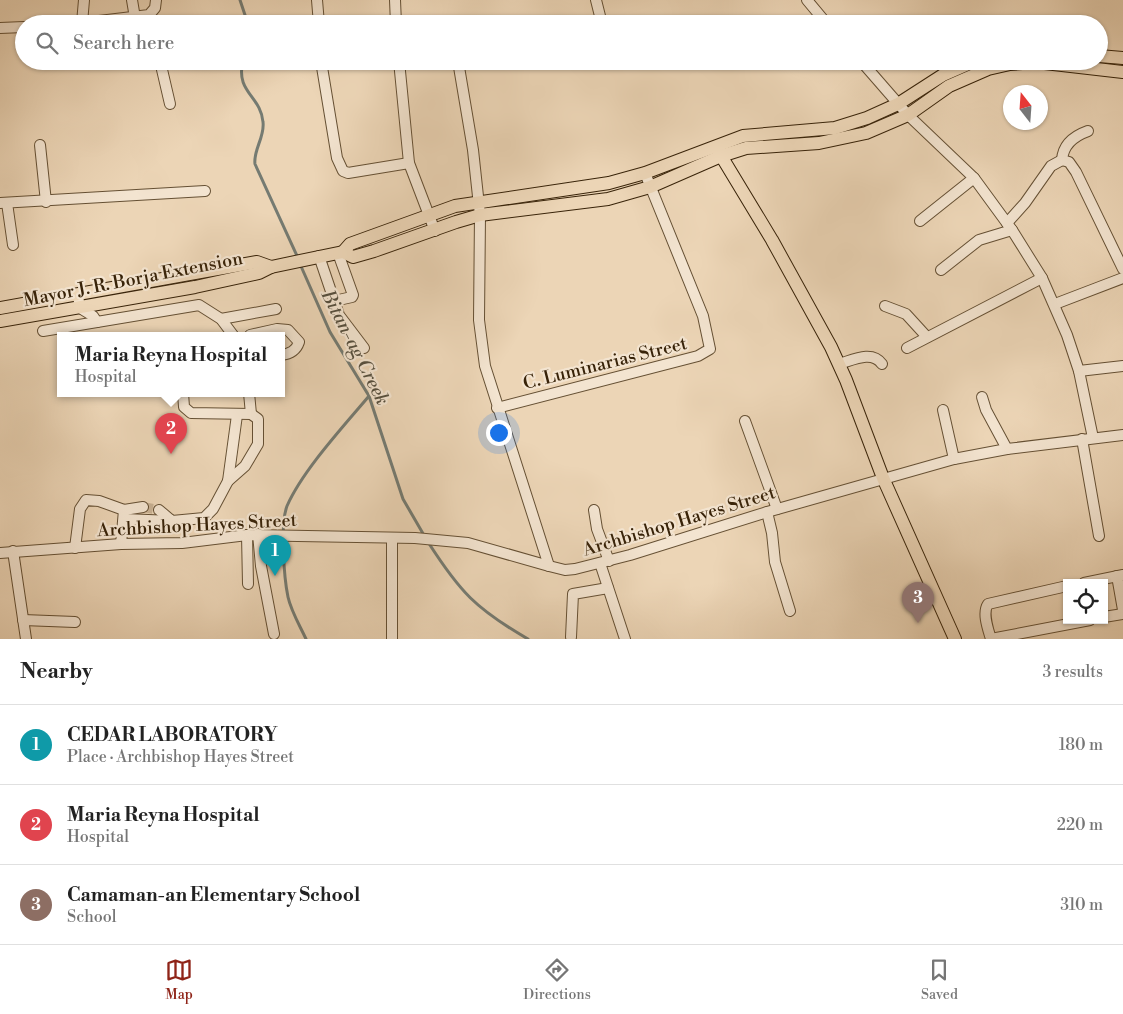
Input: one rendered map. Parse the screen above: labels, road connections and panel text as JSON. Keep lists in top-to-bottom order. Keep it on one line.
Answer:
{"streets":{"main road":["Mayor J. R. Borja Extension"],"street":["C. Luminarias Street","Archbishop Hayes Street"]},"crossings":[["Mayor J. R. Borja Extension","C. Luminarias Street"]],"water":["Bitan-ag Creek"],"north":"top","page":{"search":"Search here","popup":["Maria Reyna Hospital","Hospital"],"pins":["2","1","3"],"heading":["Nearby","3 results"],"list":[{"mark":"1","name":"CEDAR LABORATORY","note":"Place · Archbishop Hayes Street","value":"180 m"},{"mark":"2","name":"Maria Reyna Hospital","note":"Hospital","value":"220 m"},{"mark":"3","name":"Camaman-an Elementary School","note":"School","value":"310 m"}],"nav":["Map","Directions","Saved"]}}
